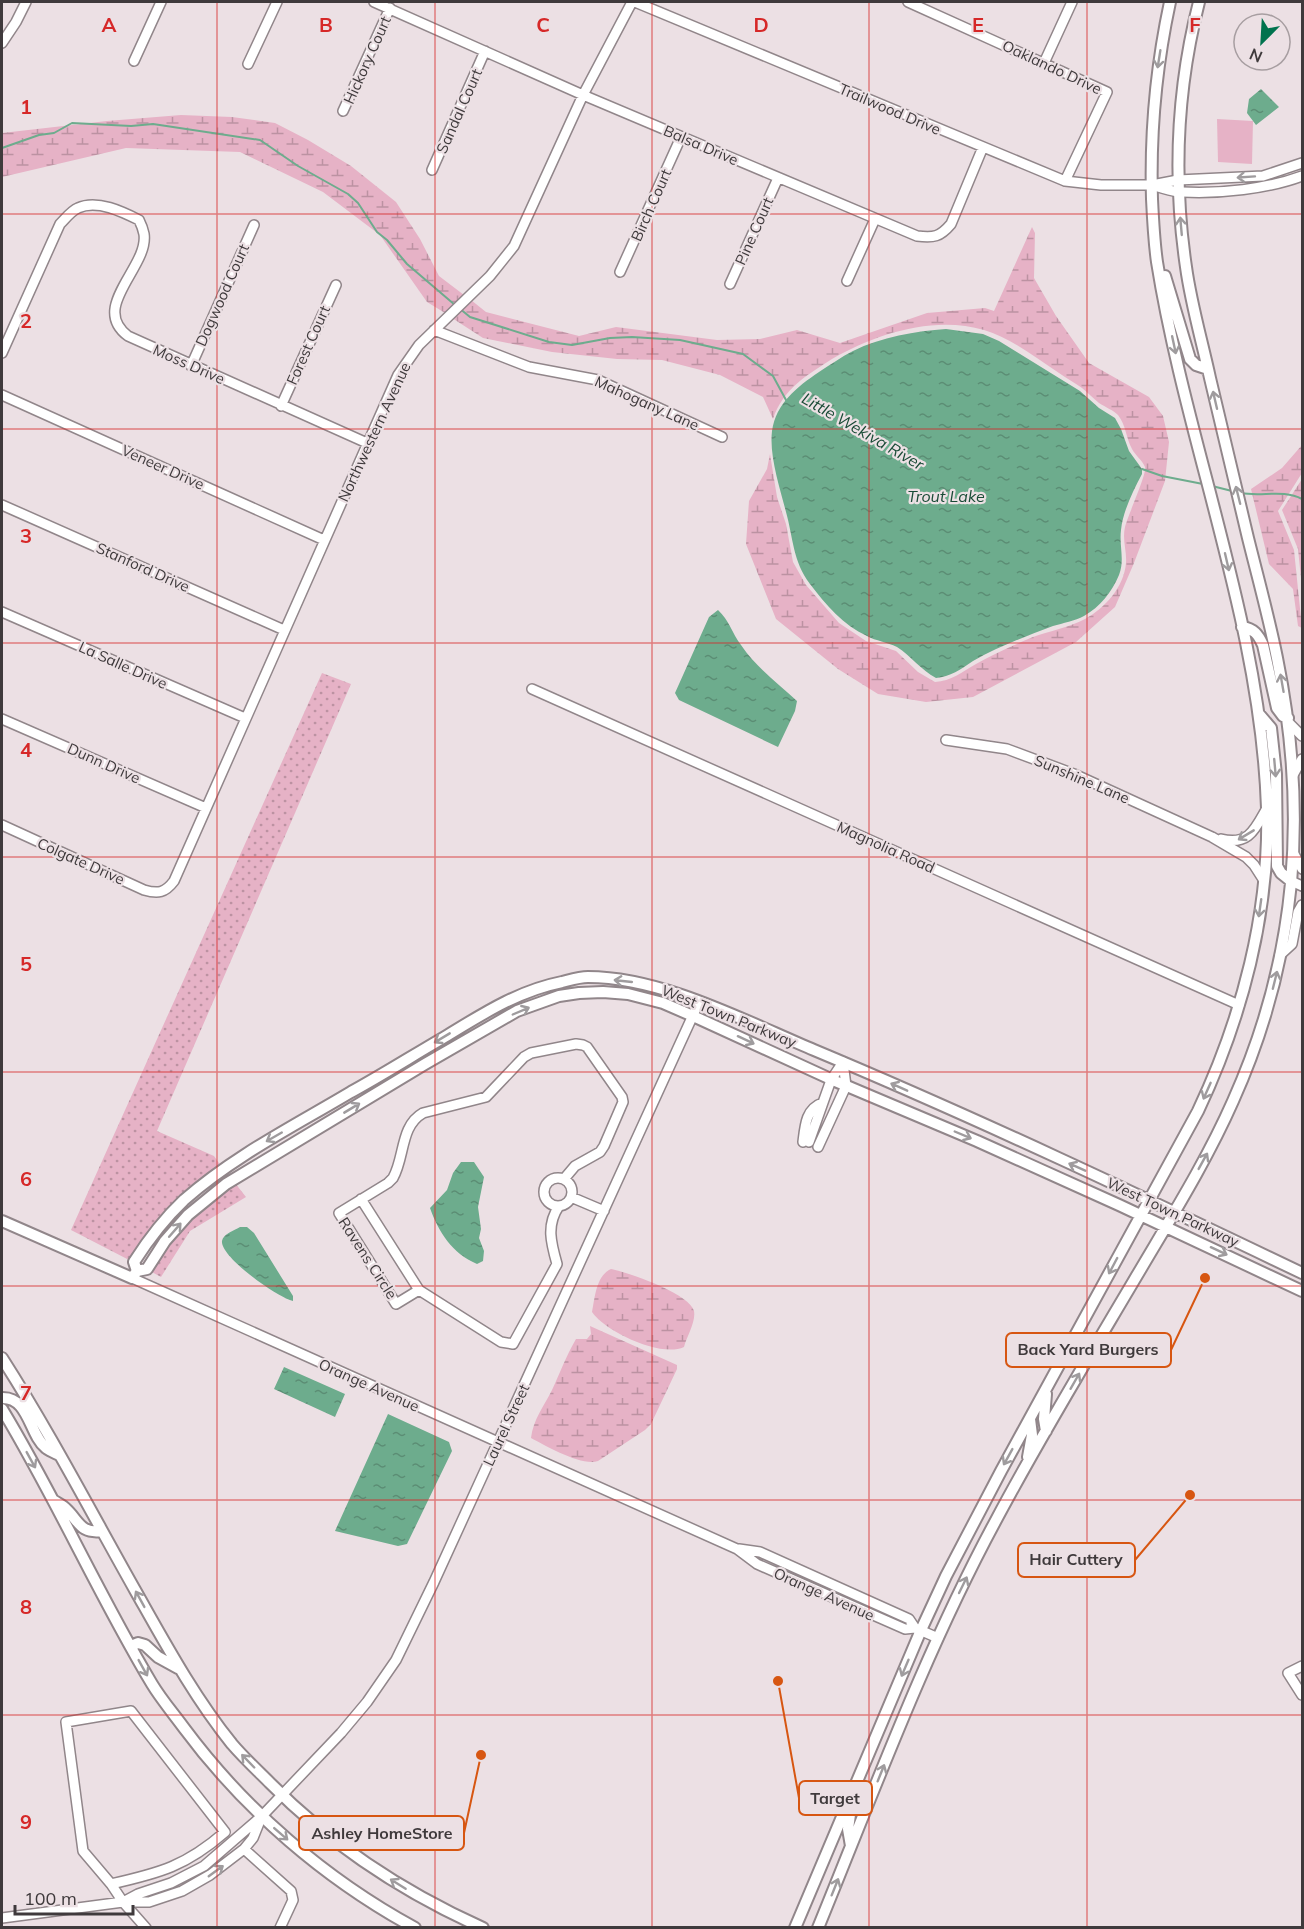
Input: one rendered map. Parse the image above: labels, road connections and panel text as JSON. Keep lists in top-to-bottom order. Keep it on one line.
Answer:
{"streets":{"main road":["West Town Parkway","Orange Avenue"],"street":["Hickory Court","Oaklando Drive","Trailwood Drive","Sandal Court","Balsa Drive","Birch Court","Pine Court","Dogwood Court","Forest Court","Moss Drive","Mahogany Lane","Northwestern Avenue","Veneer Drive","Stanford Drive","La Salle Drive","Dunn Drive","Sunshine Lane","Magnolia Road","Colgate Drive","Ravens Circle","Laurel Street"]},"crossings":[["Hickory Court","Balsa Drive"],["Oaklando Drive","Trailwood Drive"],["Trailwood Drive","Balsa Drive"],["Trailwood Drive","Northwestern Avenue"],["Sandal Court","Balsa Drive"],["Balsa Drive","Birch Court"],["Balsa Drive","Pine Court"],["Balsa Drive","Northwestern Avenue"],["Dogwood Court","Moss Drive"],["Forest Court","Moss Drive"],["Moss Drive","Northwestern Avenue"],["Mahogany Lane","Northwestern Avenue"],["Northwestern Avenue","Veneer Drive"],["Northwestern Avenue","Stanford Drive"],["Northwestern Avenue","La Salle Drive"],["Northwestern Avenue","Dunn Drive"],["Northwestern Avenue","Colgate Drive"],["West Town Parkway","Orange Avenue"],["West Town Parkway","Laurel Street"],["Orange Avenue","Laurel Street"]],"water":["Little Wekiva River","Trout Lake"],"places":["Back Yard Burgers","Hair Cuttery","Target","Ashley HomeStore"],"scale_bar":"100 m","north":"bottom left","grid":{"columns":["A","B","C","D","E","F"],"rows":["1","2","3","4","5","6","7","8","9"]}}
